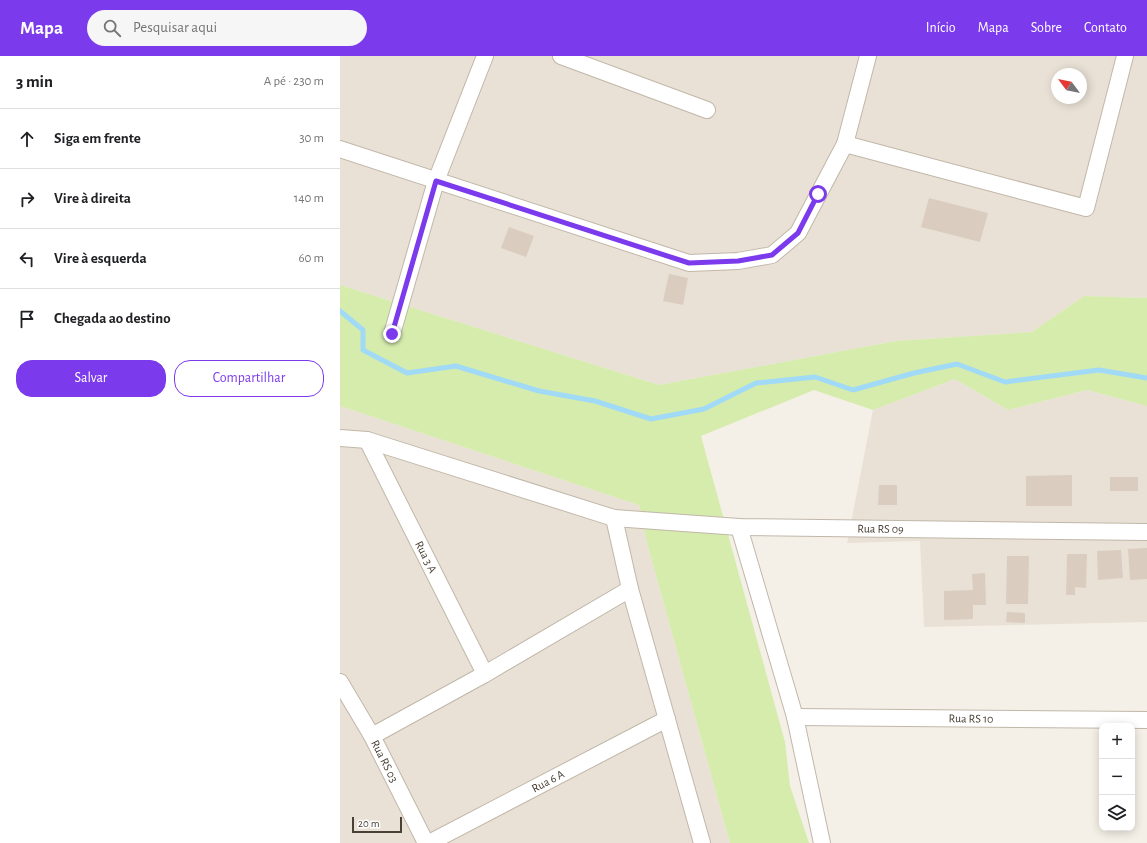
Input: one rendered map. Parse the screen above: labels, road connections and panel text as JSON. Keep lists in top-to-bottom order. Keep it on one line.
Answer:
{"streets":{"street":["Rua RS 09","Rua 3 A","Rua RS 10","Rua RS 03","Rua 6 A"]},"crossings":[["Rua RS 09","Rua 3 A"]],"scale_bar":"20 m","north":"top left","page":{"header":"Mapa","search":"Pesquisar aqui","nav":["Início","Mapa","Sobre","Contato"],"heading":["3 min","A pé · 230 m"],"list":[["Siga em frente","30 m"],["Vire à direita","140 m"],["Vire à esquerda","60 m"],"Chegada ao destino"],"buttons":["Salvar","Compartilhar"],"map_buttons":["+","−"],"scale":"20 m"}}
